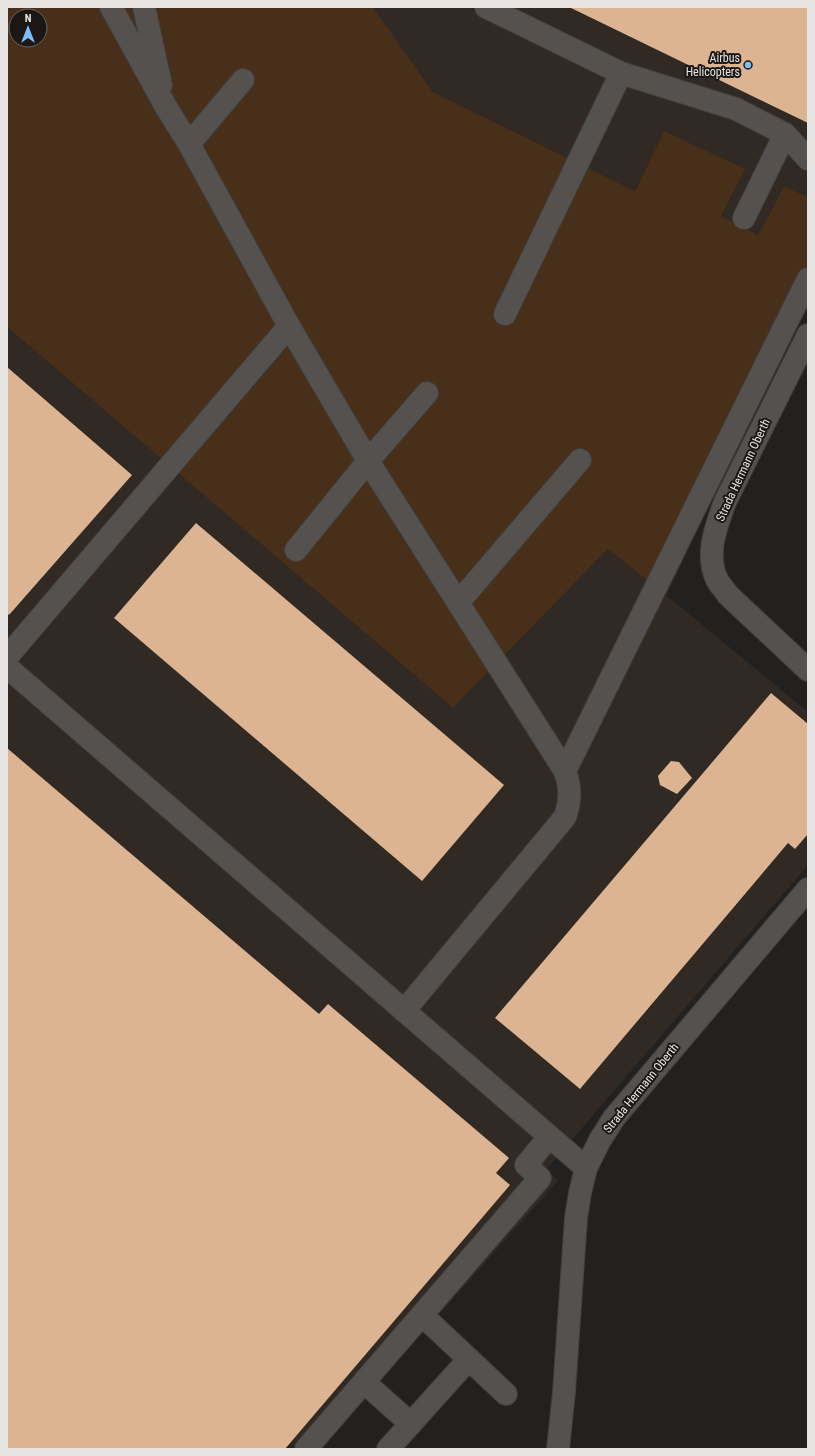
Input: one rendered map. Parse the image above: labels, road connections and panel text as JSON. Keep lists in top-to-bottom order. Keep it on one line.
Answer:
{"streets":{"street":["Strada Hermann Oberth"]},"places":["Airbus Helicopters"],"north":"top"}
